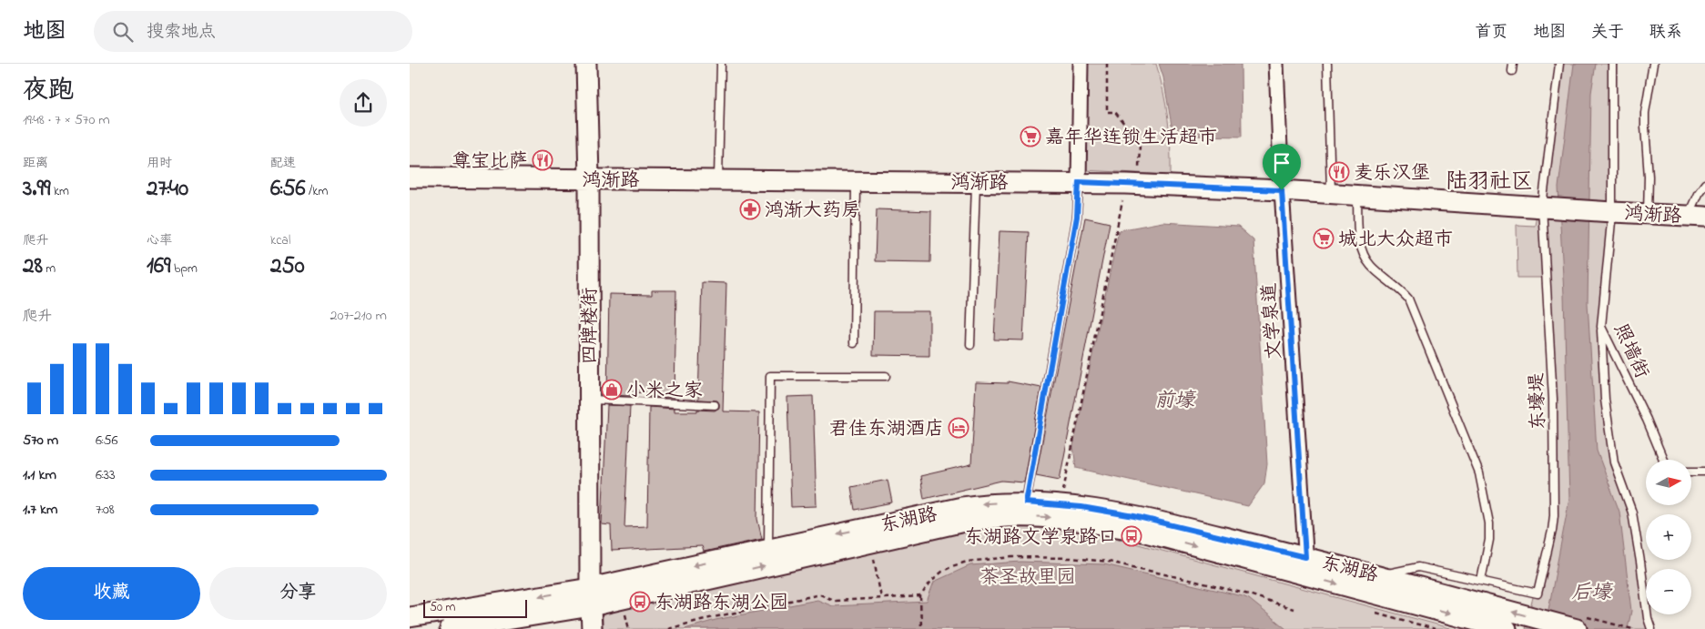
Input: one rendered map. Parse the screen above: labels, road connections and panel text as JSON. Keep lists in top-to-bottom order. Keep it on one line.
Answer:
{"streets":{"main road":["鸿渐路","四牌楼街","东湖路"],"street":["文学泉道"],"lane":["照墙街","东壕堤"]},"crossings":[["鸿渐路","文学泉道"],["鸿渐路","四牌楼街"],["鸿渐路","照墙街"],["鸿渐路","东壕堤"],["文学泉道","东湖路"],["四牌楼街","东湖路"]],"districts":["陆羽社区"],"water":["前壕","后壕"],"parks":["茶圣故里园"],"places":{"supermarket":["嘉年华连锁生活超市","城北大众超市"],"restaurant":["尊宝比萨","麦乐汉堡"],"pharmacy":["鸿渐大药房"],"shop":["小米之家"],"hotel":["君佳东湖酒店"],"bus stop":["东湖路文学泉路口","东湖路东湖公园"]},"scale_bar":"50 m","north":"right","page":{"header":"地图","search":"搜索地点","nav":["首页","地图","关于","联系"],"heading":["夜跑","19:48 · 7 × 570 m"],"stats":[["距离","3.99 km"],["用时","27:40"],["配速","6:56 /km"],["爬升","28 m"],["心率","169 bpm"],["kcal","250"]],"chart":["爬升","207–210 m"],"list":[{"name":"570 m","note":"6:56"},{"name":"1.1 km","note":"6:33"},{"name":"1.7 km","note":"7:08"}],"map_buttons":["+","−"],"buttons":["收藏","分享"],"scale":"50 m"}}
